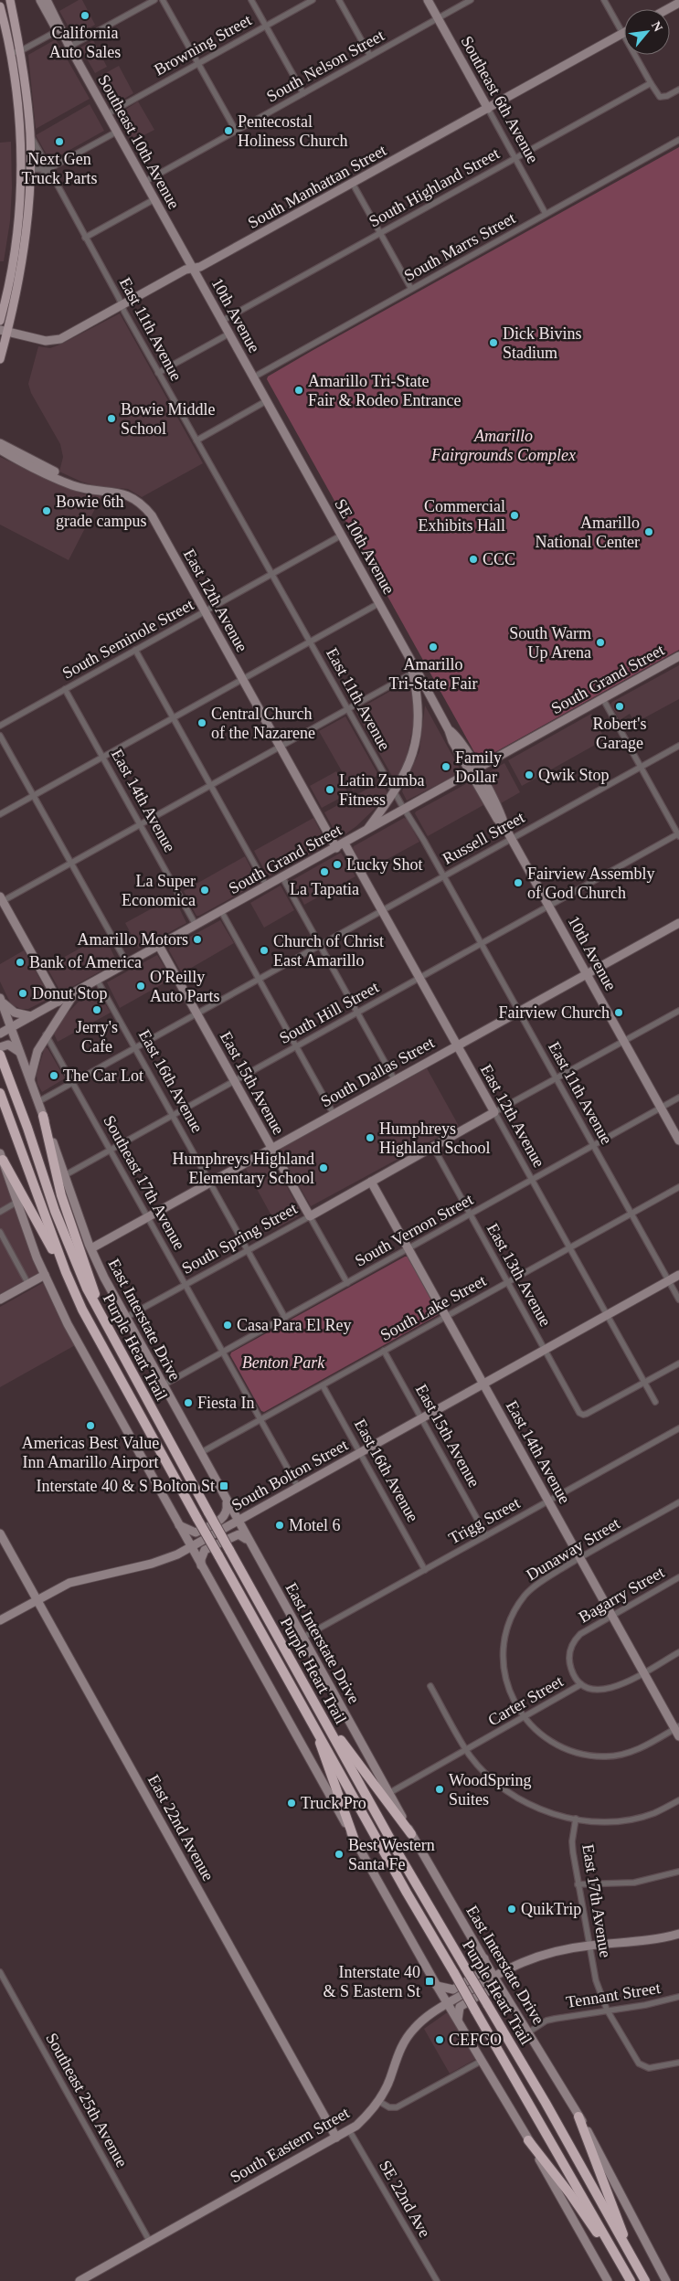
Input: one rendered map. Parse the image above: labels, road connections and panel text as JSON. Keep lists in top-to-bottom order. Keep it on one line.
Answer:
{"streets":{"highway":["Purple Heart Trail"],"main road":["Southeast 6th Avenue","Southeast 10th Avenue","South Manhattan Street","10th Avenue","SE 10th Avenue","East 12th Avenue","South Grand Street","East 14th Avenue","South Dallas Street","East 15th Avenue","South Spring Street","East Interstate Drive","South Bolton Street","East 22nd Avenue","South Eastern Street"],"street":["Browning Street","South Nelson Street","South Highland Street","South Marrs Street","East 11th Avenue","South Seminole Street","Russell Street","South Hill Street","East 16th Avenue","Southeast 17th Avenue","South Vernon Street","East 13th Avenue","South Lake Street","Trigg Street","Dunaway Street","Bagarry Street","Carter Street","East 17th Avenue","Tennant Street","Southeast 25th Avenue","SE 22nd Ave"]},"crossings":[["Browning Street","Southeast 10th Avenue"],["South Nelson Street","Southeast 6th Avenue"],["South Nelson Street","Southeast 10th Avenue"],["Southeast 6th Avenue","South Manhattan Street"],["Southeast 6th Avenue","South Highland Street"],["Southeast 6th Avenue","South Marrs Street"],["Southeast 10th Avenue","South Manhattan Street"],["Southeast 10th Avenue","10th Avenue"],["South Manhattan Street","10th Avenue"],["South Manhattan Street","East 11th Avenue"],["South Highland Street","10th Avenue"],["South Marrs Street","10th Avenue"],["South Marrs Street","SE 10th Avenue"],["10th Avenue","SE 10th Avenue"],["10th Avenue","South Grand Street"],["10th Avenue","Russell Street"],["10th Avenue","South Hill Street"],["10th Avenue","South Dallas Street"],["10th Avenue","South Vernon Street"],["10th Avenue","South Spring Street"],["East 11th Avenue","South Seminole Street"],["East 11th Avenue","South Grand Street"],["East 11th Avenue","Russell Street"],["East 11th Avenue","South Hill Street"],["East 11th Avenue","South Dallas Street"],["East 11th Avenue","South Vernon Street"],["East 11th Avenue","South Spring Street"],["East 11th Avenue","South Lake Street"],["East 11th Avenue","South Bolton Street"],["SE 10th Avenue","South Seminole Street"],["East 12th Avenue","South Seminole Street"],["East 12th Avenue","South Grand Street"],["East 12th Avenue","Russell Street"],["East 12th Avenue","South Hill Street"],["East 12th Avenue","South Dallas Street"],["East 12th Avenue","South Vernon Street"],["East 12th Avenue","South Spring Street"],["East 12th Avenue","East 13th Avenue"],["East 12th Avenue","South Lake Street"],["East 12th Avenue","South Bolton Street"],["South Seminole Street","East 14th Avenue"],["South Grand Street","East 14th Avenue"],["South Grand Street","East 16th Avenue"],["South Grand Street","East 15th Avenue"],["South Grand Street","East Interstate Drive"],["East 14th Avenue","South Vernon Street"],["East 14th Avenue","South Spring Street"],["East 14th Avenue","South Lake Street"],["East 14th Avenue","South Bolton Street"],["East 14th Avenue","Trigg Street"],["East 14th Avenue","Dunaway Street"],["East 14th Avenue","Bagarry Street"],["East 14th Avenue","Carter Street"],["Russell Street","East 16th Avenue"],["Russell Street","East 15th Avenue"],["Russell Street","Southeast 17th Avenue"],["Russell Street","East Interstate Drive"],["South Hill Street","East 16th Avenue"],["South Hill Street","East 15th Avenue"],["South Hill Street","Southeast 17th Avenue"],["South Hill Street","East Interstate Drive"],["South Dallas Street","East 16th Avenue"],["South Dallas Street","East 15th Avenue"],["South Dallas Street","Southeast 17th Avenue"],["South Dallas Street","East Interstate Drive"],["East 16th Avenue","South Vernon Street"],["East 16th Avenue","South Spring Street"],["East 16th Avenue","South Lake Street"],["East 16th Avenue","South Bolton Street"],["East 16th Avenue","Trigg Street"],["East 15th Avenue","South Vernon Street"],["East 15th Avenue","South Spring Street"],["East 15th Avenue","South Lake Street"],["East 15th Avenue","South Bolton Street"],["East 15th Avenue","Trigg Street"],["Southeast 17th Avenue","South Vernon Street"],["Southeast 17th Avenue","South Spring Street"],["Southeast 17th Avenue","South Lake Street"],["Southeast 17th Avenue","South Bolton Street"],["South Vernon Street","East 13th Avenue"],["South Vernon Street","East Interstate Drive"],["South Spring Street","East 13th Avenue"],["South Spring Street","East Interstate Drive"],["East 13th Avenue","South Lake Street"],["East 13th Avenue","South Bolton Street"],["South Lake Street","East Interstate Drive"],["East Interstate Drive","South Bolton Street"],["East Interstate Drive","Trigg Street"],["East Interstate Drive","Carter Street"],["East Interstate Drive","Tennant Street"],["East Interstate Drive","South Eastern Street"],["South Bolton Street","East 22nd Avenue"],["Dunaway Street","Carter Street"],["Bagarry Street","Carter Street"],["East 22nd Avenue","South Eastern Street"],["East 17th Avenue","Tennant Street"],["East 17th Avenue","South Eastern Street"],["Southeast 25th Avenue","South Eastern Street"],["South Eastern Street","SE 22nd Ave"]],"parks":["Amarillo Fairgrounds Complex","Benton Park"],"places":{"other":["California Auto Sales","Pentecostal Holiness Church","Next Gen Truck Parts","Dick Bivins Stadium","Amarillo Tri-State Fair & Rodeo Entrance","Bowie Middle School","Bowie 6th grade campus","Commercial Exhibits Hall","Amarillo National Center","CCC","South Warm Up Arena","Amarillo Tri-State Fair","Robert's Garage","Central Church of the Nazarene","Family Dollar","Qwik Stop","Latin Zumba Fitness","Lucky Shot","La Tapatia","Fairview Assembly of God Church","La Super Economica","Amarillo Motors","Church of Christ East Amarillo","Bank of America","O'Reilly Auto Parts","Donut Stop","Jerry's Cafe","Fairview Church","The Car Lot","Humphreys Highland School","Humphreys Highland Elementary School","Casa Para El Rey","Fiesta In","Americas Best Value Inn Amarillo Airport","Motel 6","WoodSpring Suites","Truck Pro","Best Western Santa Fe","QuikTrip","CEFCO"],"transit":["Interstate 40 & S Bolton St","Interstate 40 & S Eastern St"]},"north":"top right"}
